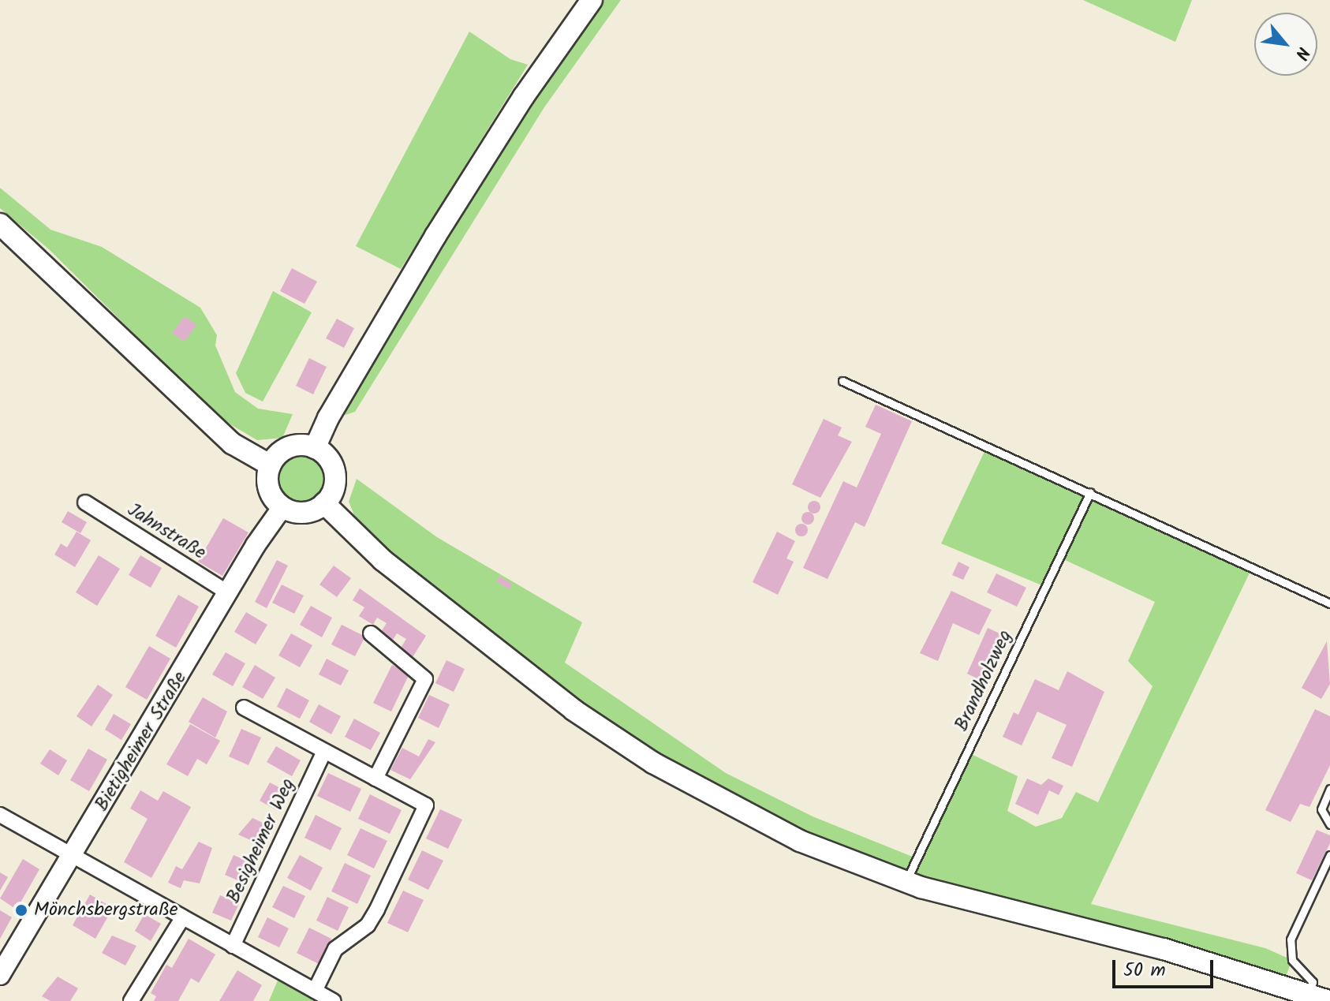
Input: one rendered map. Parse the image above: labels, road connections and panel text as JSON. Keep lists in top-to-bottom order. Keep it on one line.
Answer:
{"streets":{"street":["Jahnstraße","Bietigheimer Straße","Besigheimer Weg"],"lane":["Brandholzweg"]},"crossings":[["Jahnstraße","Bietigheimer Straße"]],"places":["Mönchsbergstraße"],"scale_bar":"50 m","north":"bottom right"}
